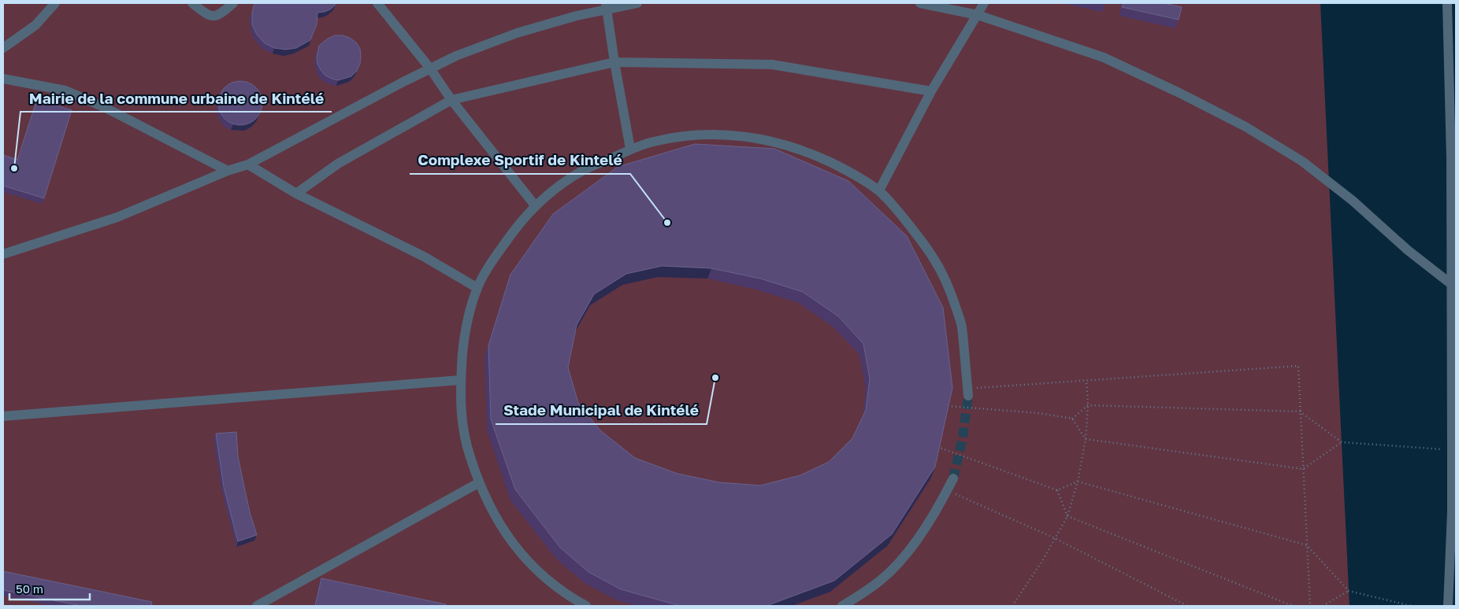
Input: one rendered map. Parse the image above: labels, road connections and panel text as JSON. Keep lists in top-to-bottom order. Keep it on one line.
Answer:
{"places":["Mairie de la commune urbaine de Kintélé","Complexe Sportif de Kintelé","Stade Municipal de Kintélé"],"scale_bar":"50 m"}
